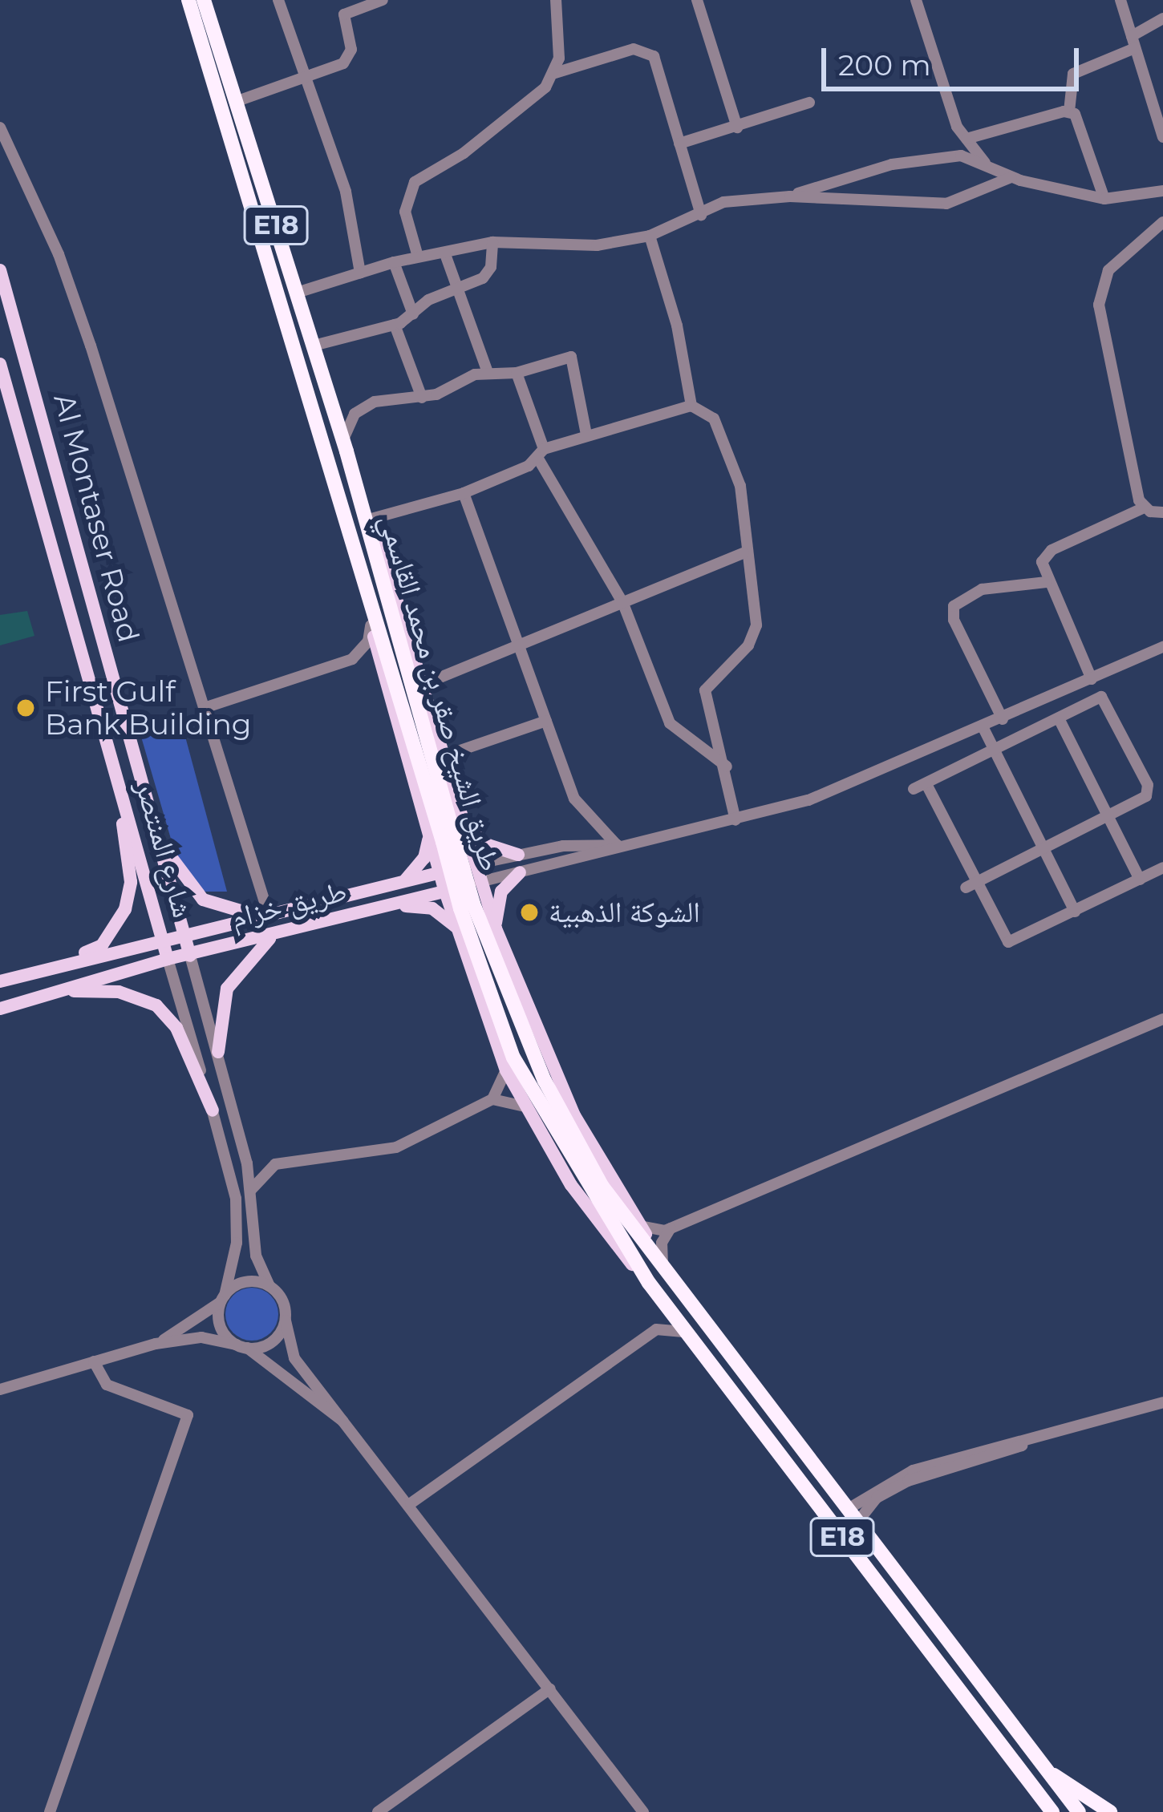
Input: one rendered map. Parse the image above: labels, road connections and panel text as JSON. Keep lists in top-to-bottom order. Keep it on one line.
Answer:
{"streets":{"highway":["E18","طريق الشيخ صقر بن محمد القاسمي"],"main road":["Al Montaser Road","شارع المنتصر","طريق خزام"]},"crossings":[["Al Montaser Road","شارع المنتصر"],["شارع المنتصر","طريق خزام"]],"places":["First Gulf Bank Building","الشوكة الذهبية"],"scale_bar":"200 m"}
